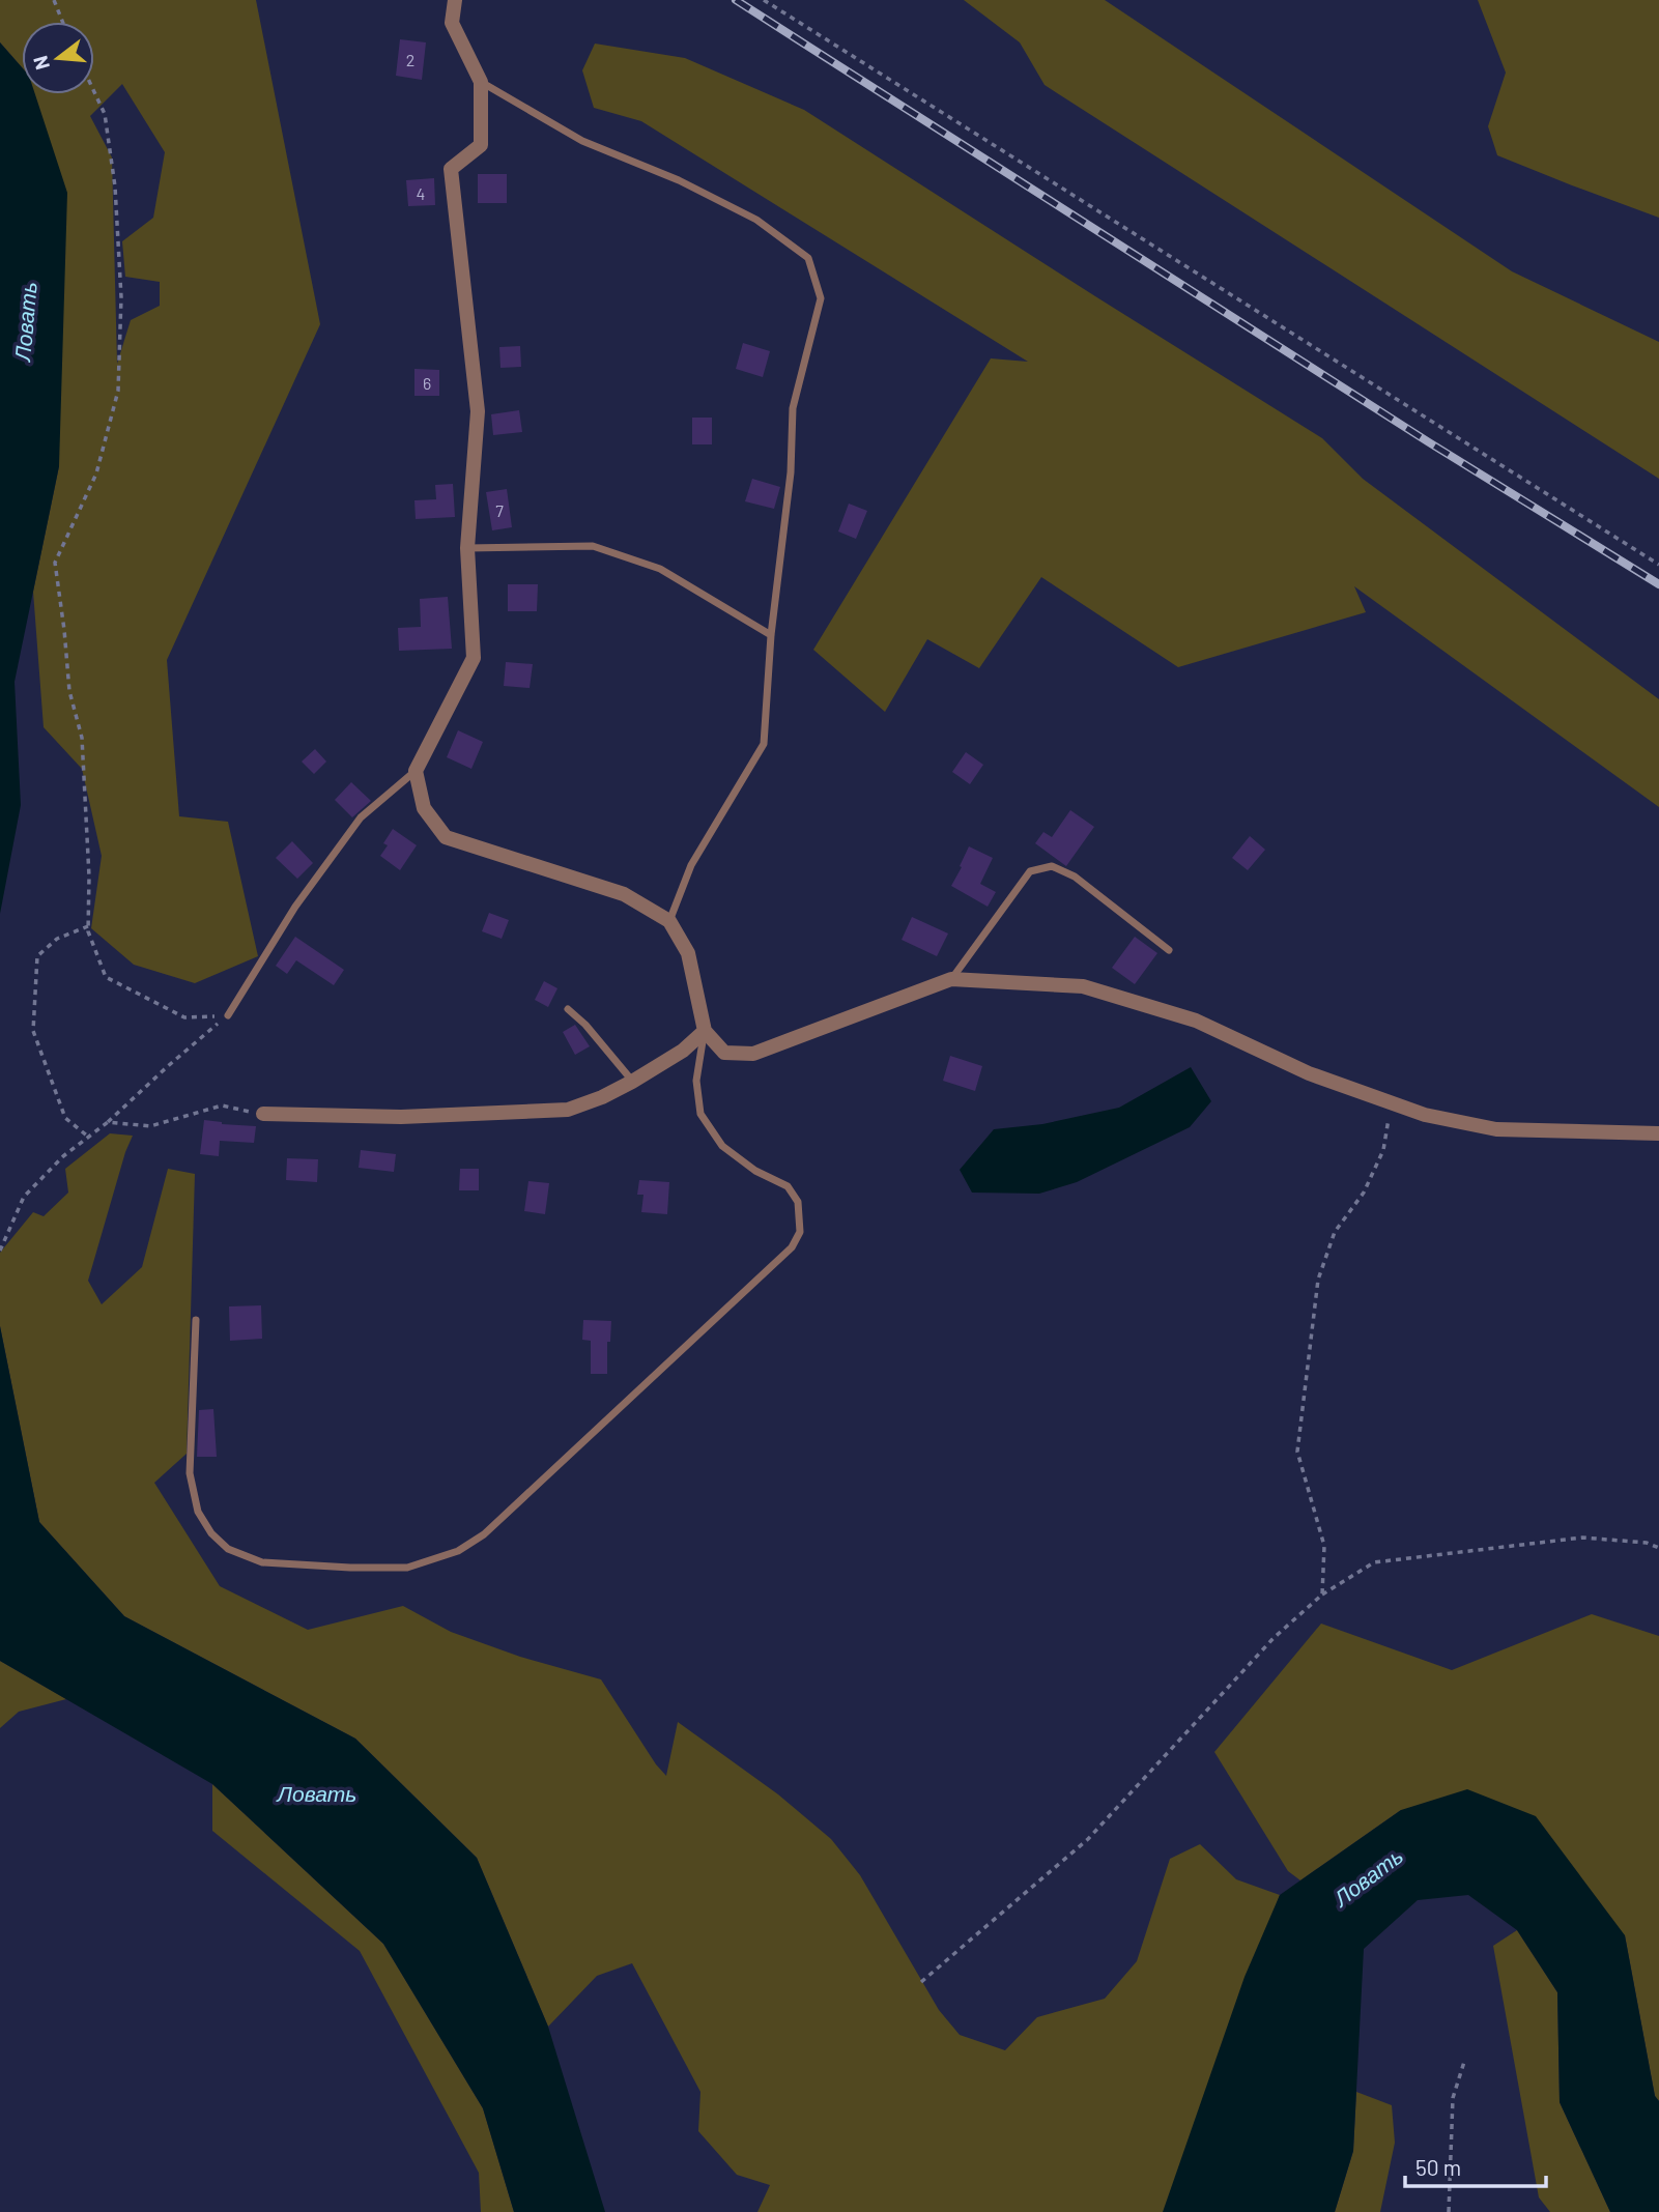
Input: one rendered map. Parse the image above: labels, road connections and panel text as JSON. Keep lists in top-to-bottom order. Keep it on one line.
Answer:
{"water":["Ловать"],"house_numbers":["2","4","6","7"],"scale_bar":"50 m","north":"left"}
